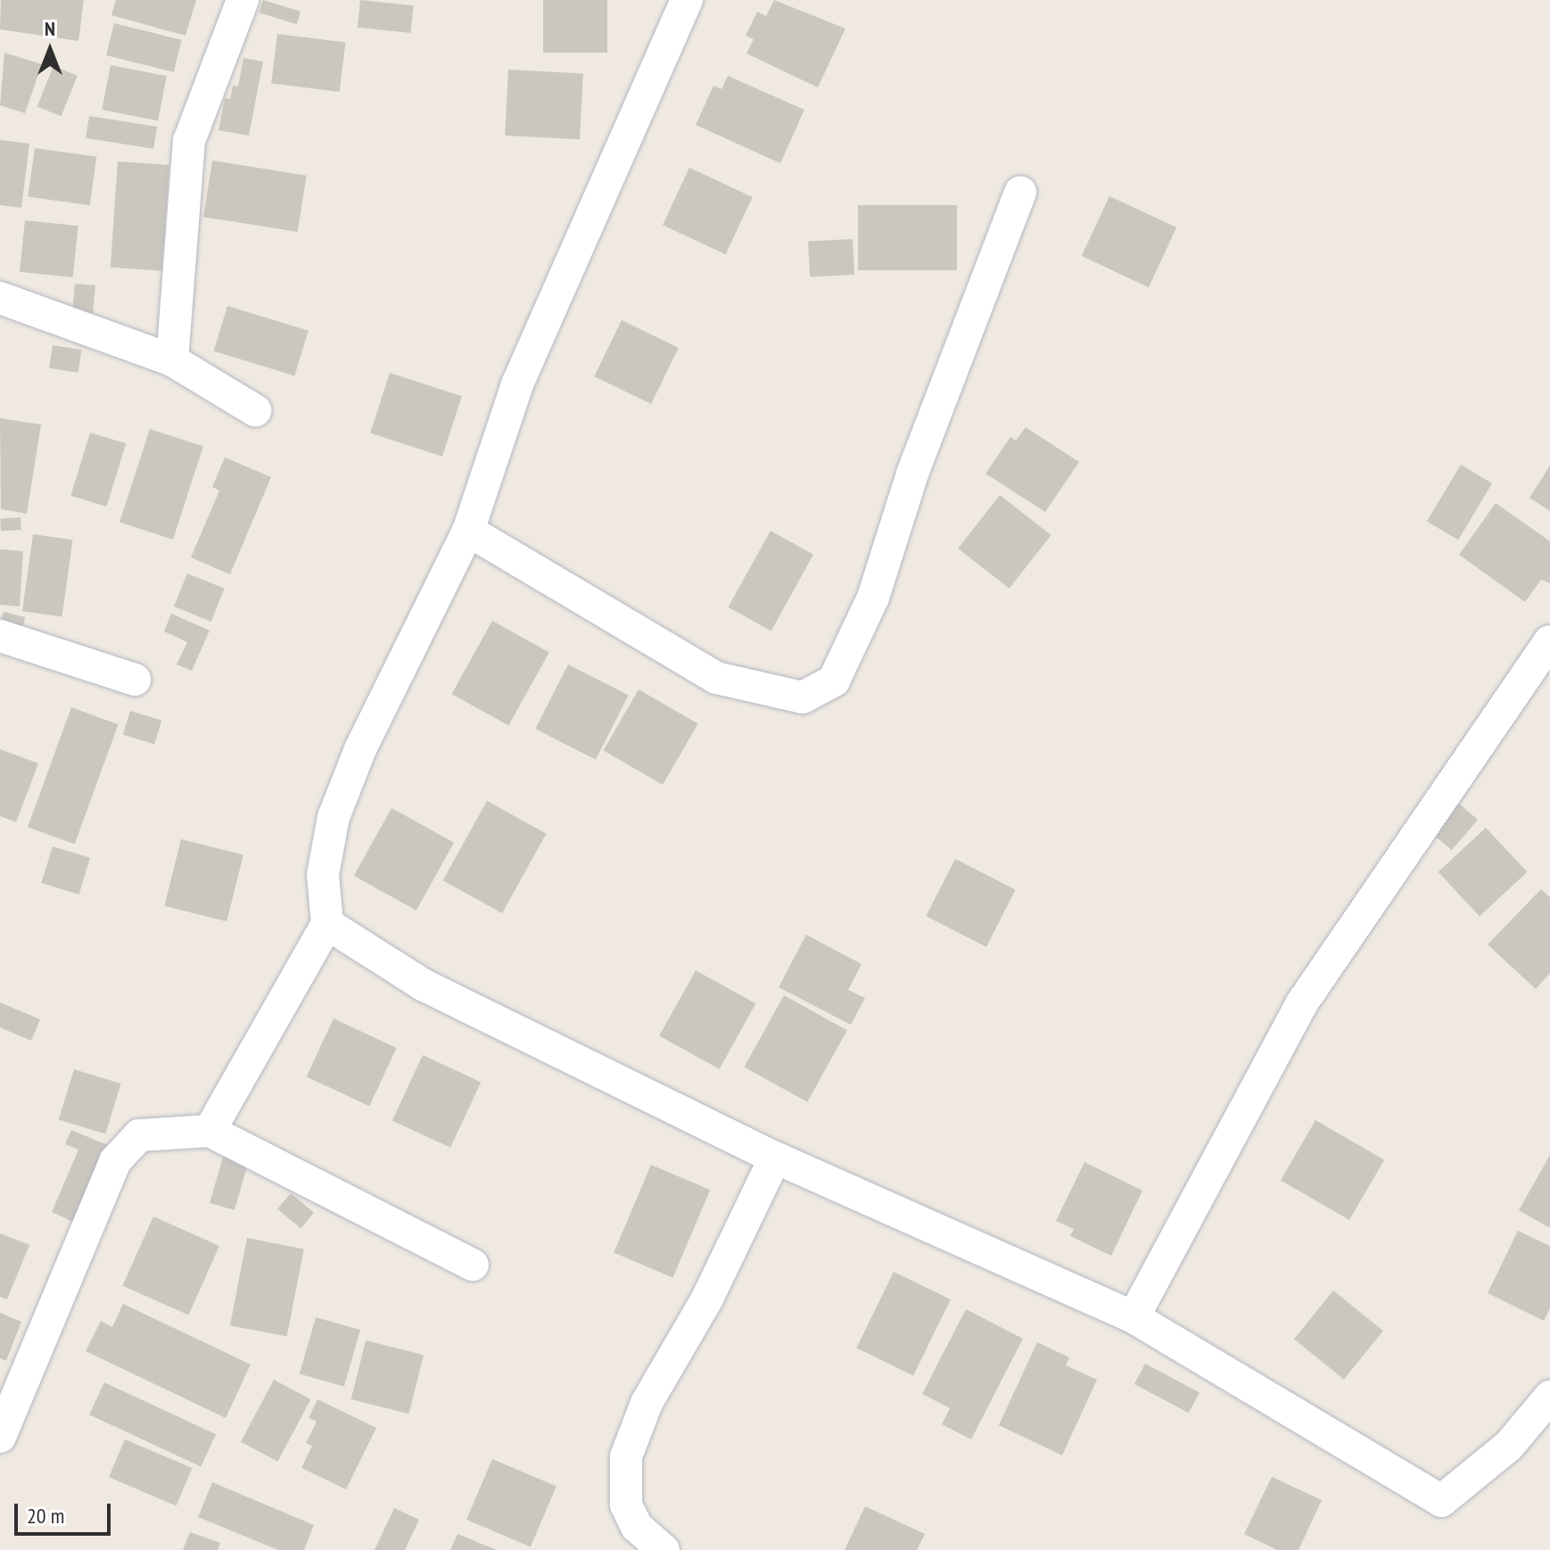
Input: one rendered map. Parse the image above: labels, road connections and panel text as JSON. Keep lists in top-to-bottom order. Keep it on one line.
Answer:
{"scale_bar":"20 m","north":"top"}
